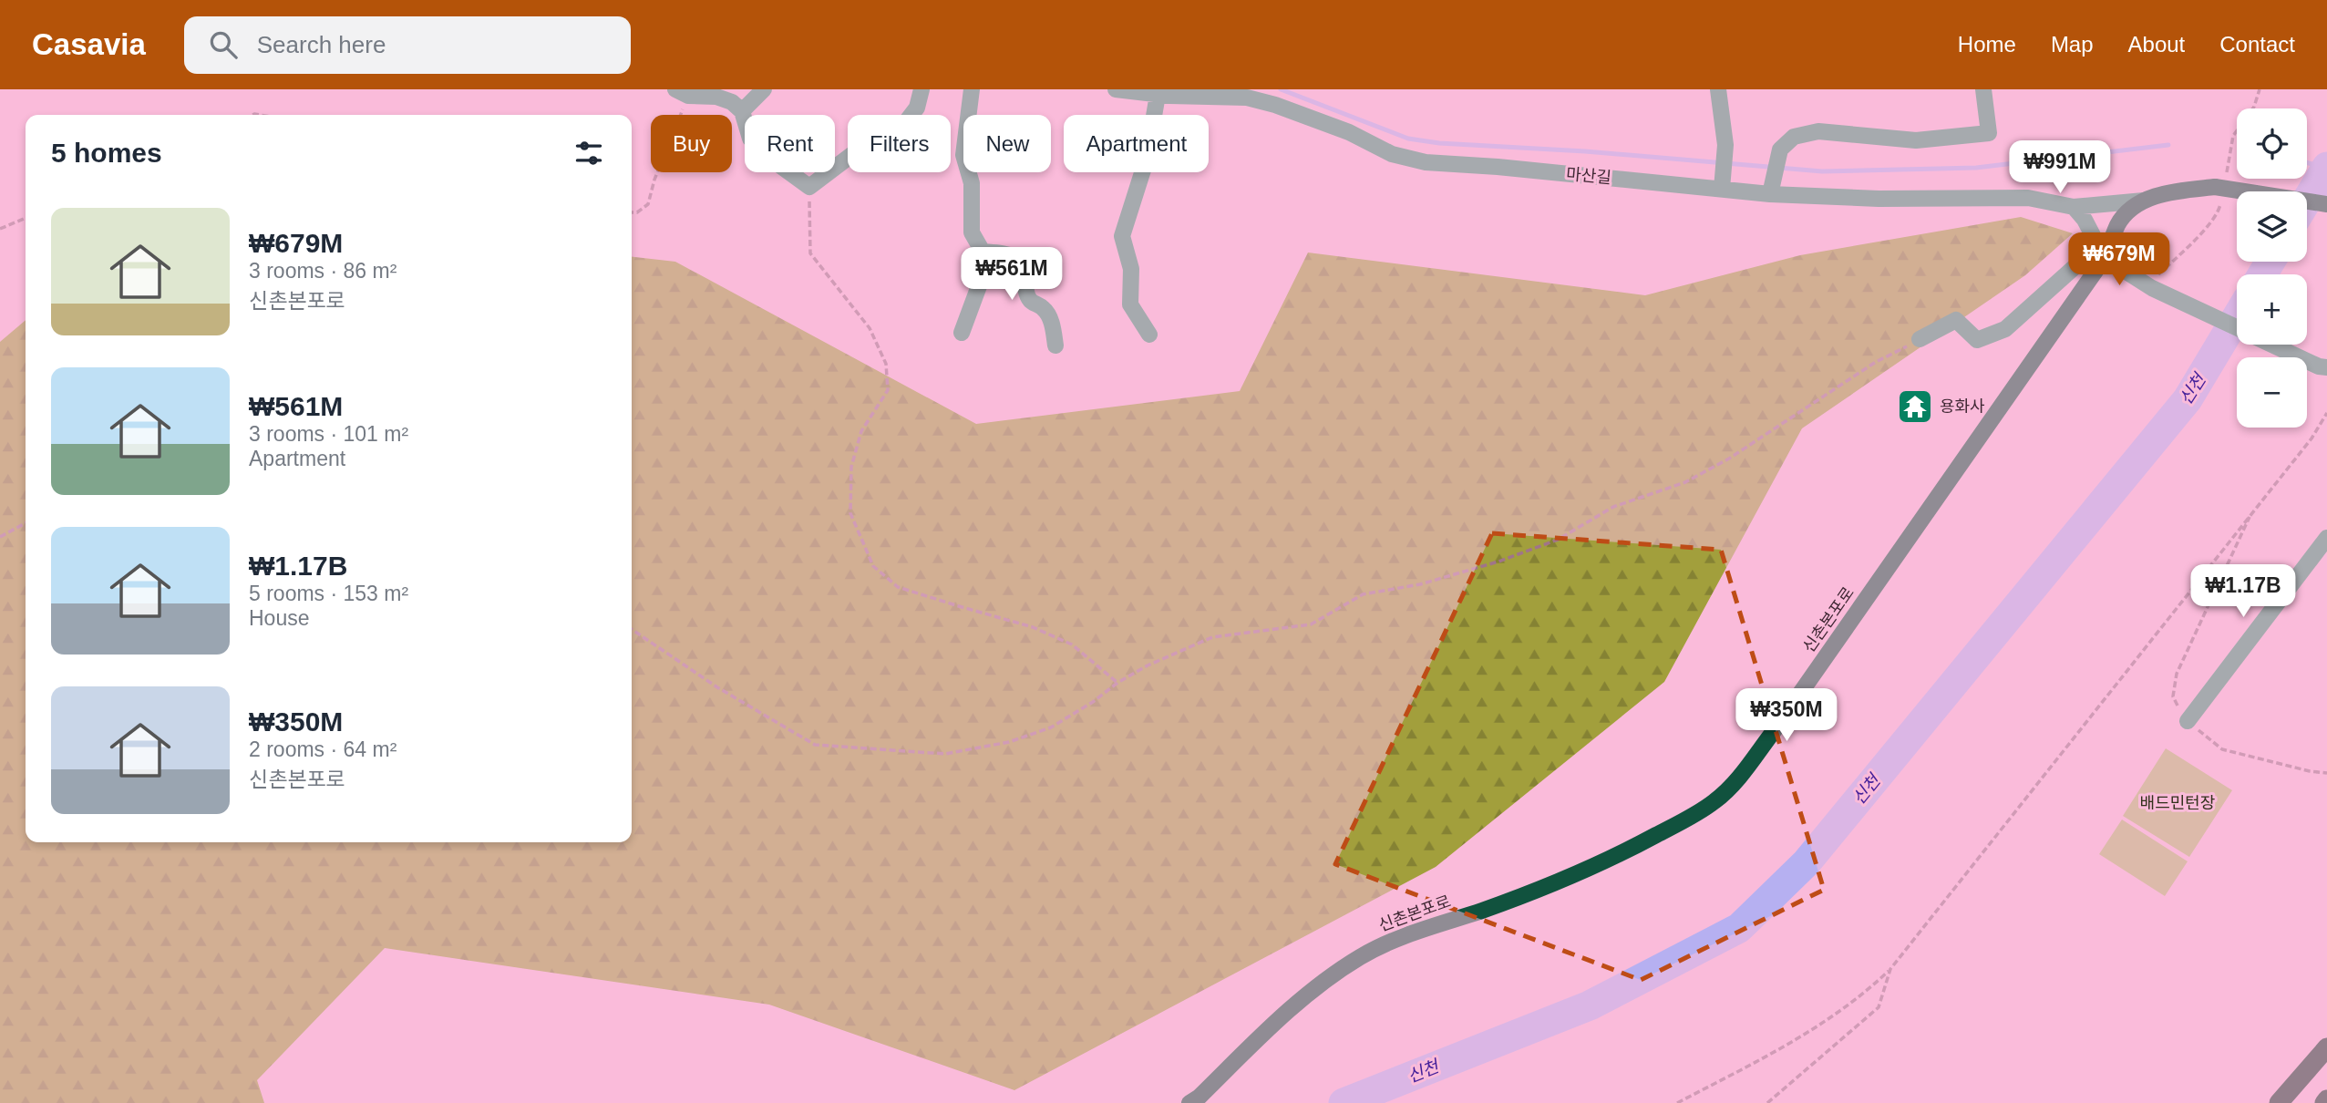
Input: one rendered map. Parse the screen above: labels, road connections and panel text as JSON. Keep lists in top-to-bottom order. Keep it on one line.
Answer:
{"streets":{"main road":["신촌본포로"],"street":["마산길"]},"crossings":[["마산길","신촌본포로"]],"water":["신천"],"parks":["배드민턴장"],"places":{"temple":["용화사"]},"page":{"header":"Casavia","search":"Search here","nav":["Home","Map","About","Contact"],"map_buttons":["+","−"],"chip":["Buy","Rent","Filters","New","Apartment"],"heading":"5 homes","price":["₩991M","₩679M","₩561M","₩1.17B","₩350M"],"list":[{"name":"₩679M","note":"3 rooms · 86 m² · 신촌본포로"},{"name":"₩561M","note":"3 rooms · 101 m² · Apartment"},{"name":"₩1.17B","note":"5 rooms · 153 m² · House"},{"name":"₩350M","note":"2 rooms · 64 m² · 신촌본포로"}]}}
